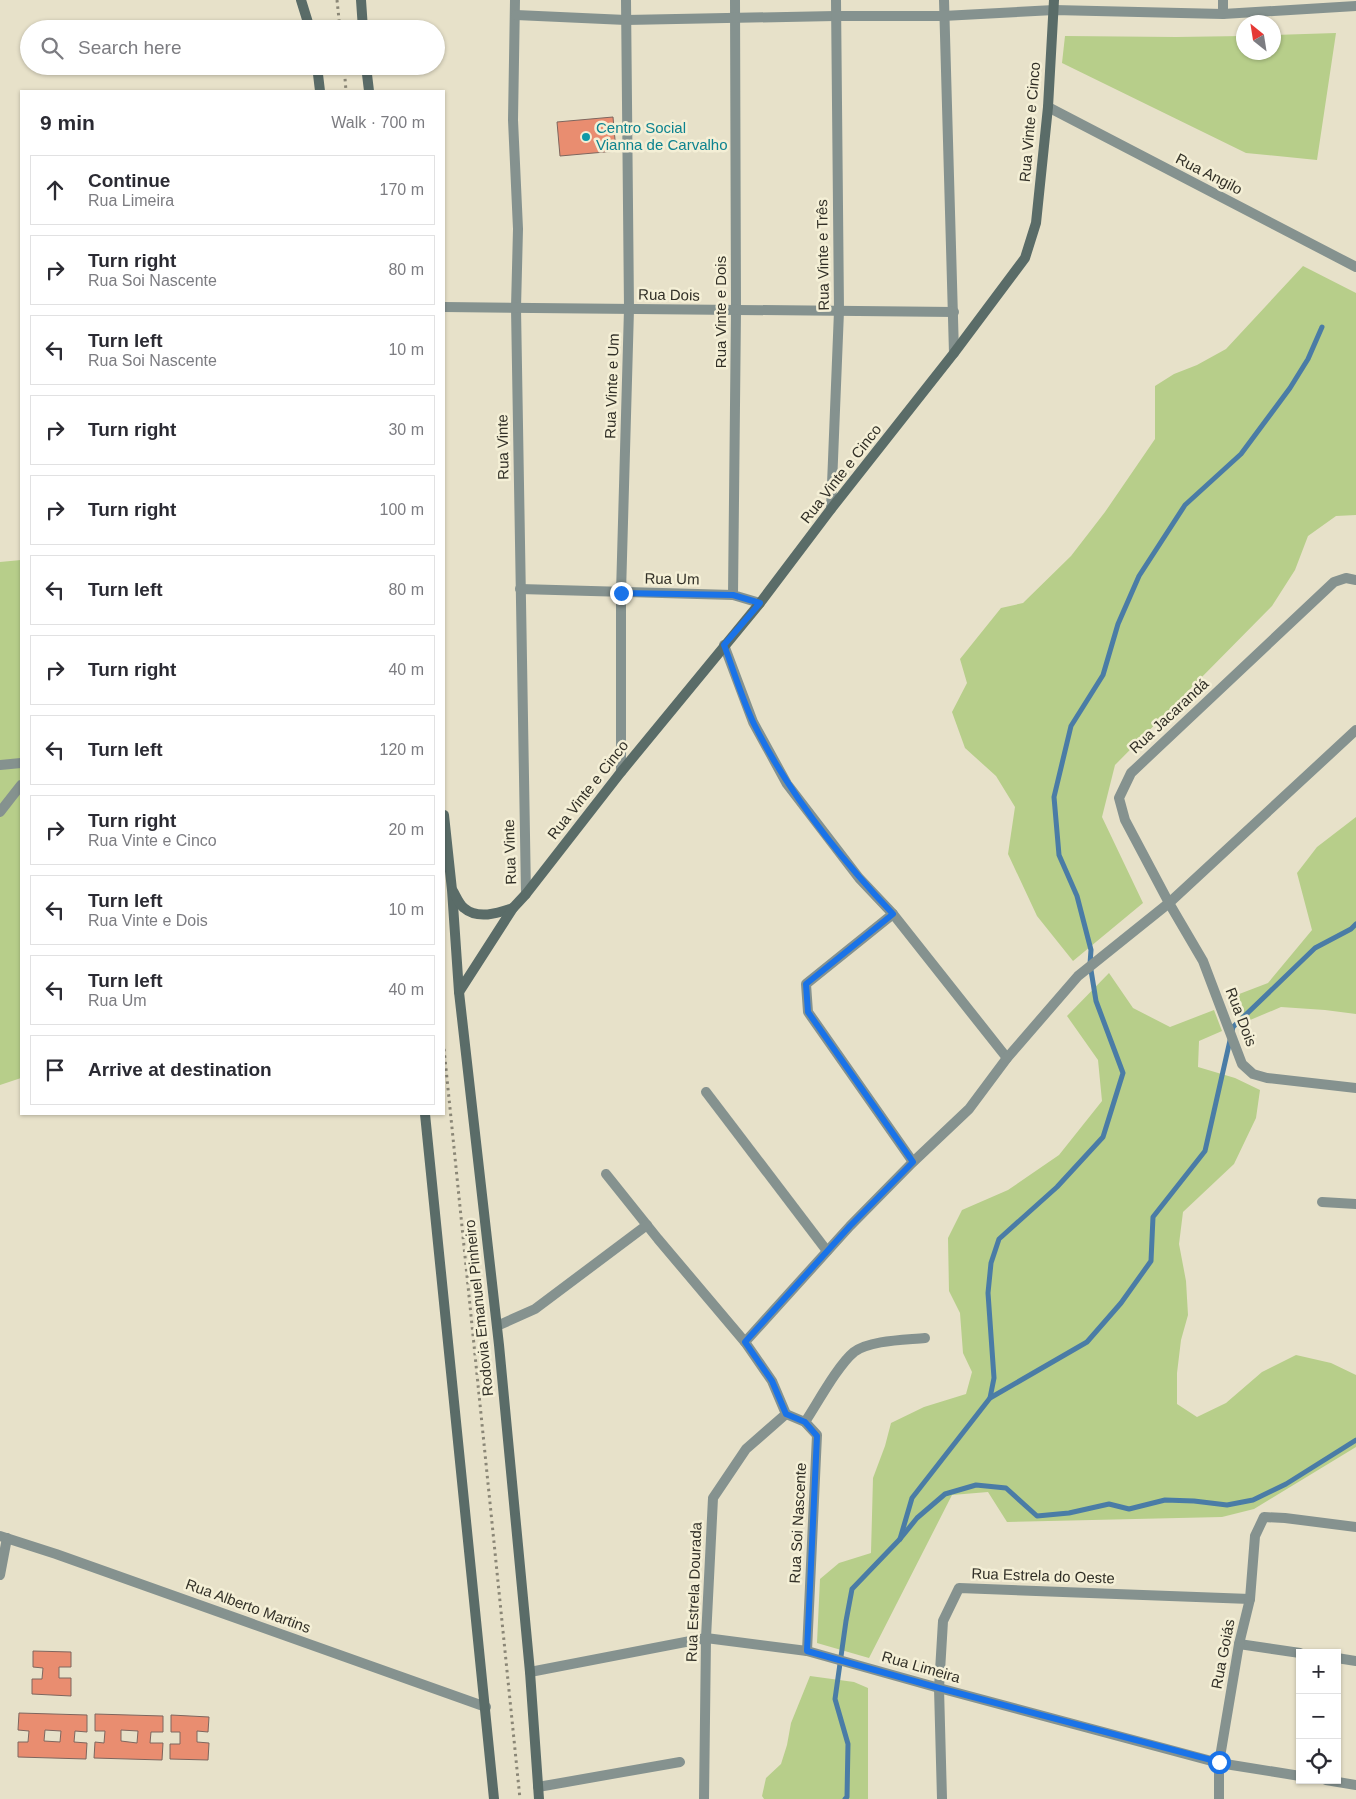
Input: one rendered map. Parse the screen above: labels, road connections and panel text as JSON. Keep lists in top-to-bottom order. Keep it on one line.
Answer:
{"streets":{"main road":["Rua Vinte e Cinco","Rodovia Emanuel Pinheiro"],"street":["Rua Angilo","Rua Vinte e Três","Rua Dois","Rua Vinte e Dois","Rua Vinte e Um","Rua Vinte","Rua Um","Rua Jacarandá","Rua Soi Nascente","Rua Estrela do Oeste","Rua Estrela Dourada","Rua Alberto Martins","Rua Goiás","Rua Limeira"]},"crossings":[["Rua Vinte e Cinco","Rua Angilo"],["Rua Vinte e Cinco","Rua Vinte e Três"],["Rua Vinte e Cinco","Rua Vinte e Um"],["Rua Vinte e Cinco","Rua Vinte"],["Rua Vinte e Cinco","Rodovia Emanuel Pinheiro"],["Rua Vinte e Três","Rua Dois"],["Rua Dois","Rua Vinte e Dois"],["Rua Dois","Rua Vinte e Um"],["Rua Dois","Rua Vinte"],["Rua Dois","Rua Jacarandá"],["Rua Vinte e Dois","Rua Um"],["Rua Vinte e Um","Rua Um"],["Rua Vinte","Rua Um"],["Rodovia Emanuel Pinheiro","Rua Limeira"],["Rua Soi Nascente","Rua Limeira"],["Rua Estrela do Oeste","Rua Goiás"],["Rua Estrela do Oeste","Rua Limeira"],["Rua Estrela Dourada","Rua Limeira"],["Rua Goiás","Rua Limeira"]],"places":["Centro Social Vianna de Carvalho"],"north":"top left","page":{"search":"Search here","heading":["9 min","Walk · 700 m"],"list":[["Continue","Rua Limeira","170 m"],["Turn right","Rua Soi Nascente","80 m"],["Turn left","Rua Soi Nascente","10 m"],["Turn right","30 m"],["Turn right","100 m"],["Turn left","80 m"],["Turn right","40 m"],["Turn left","120 m"],["Turn right","Rua Vinte e Cinco","20 m"],["Turn left","Rua Vinte e Dois","10 m"],["Turn left","Rua Um","40 m"],"Arrive at destination"],"map_buttons":["+","−"]}}
